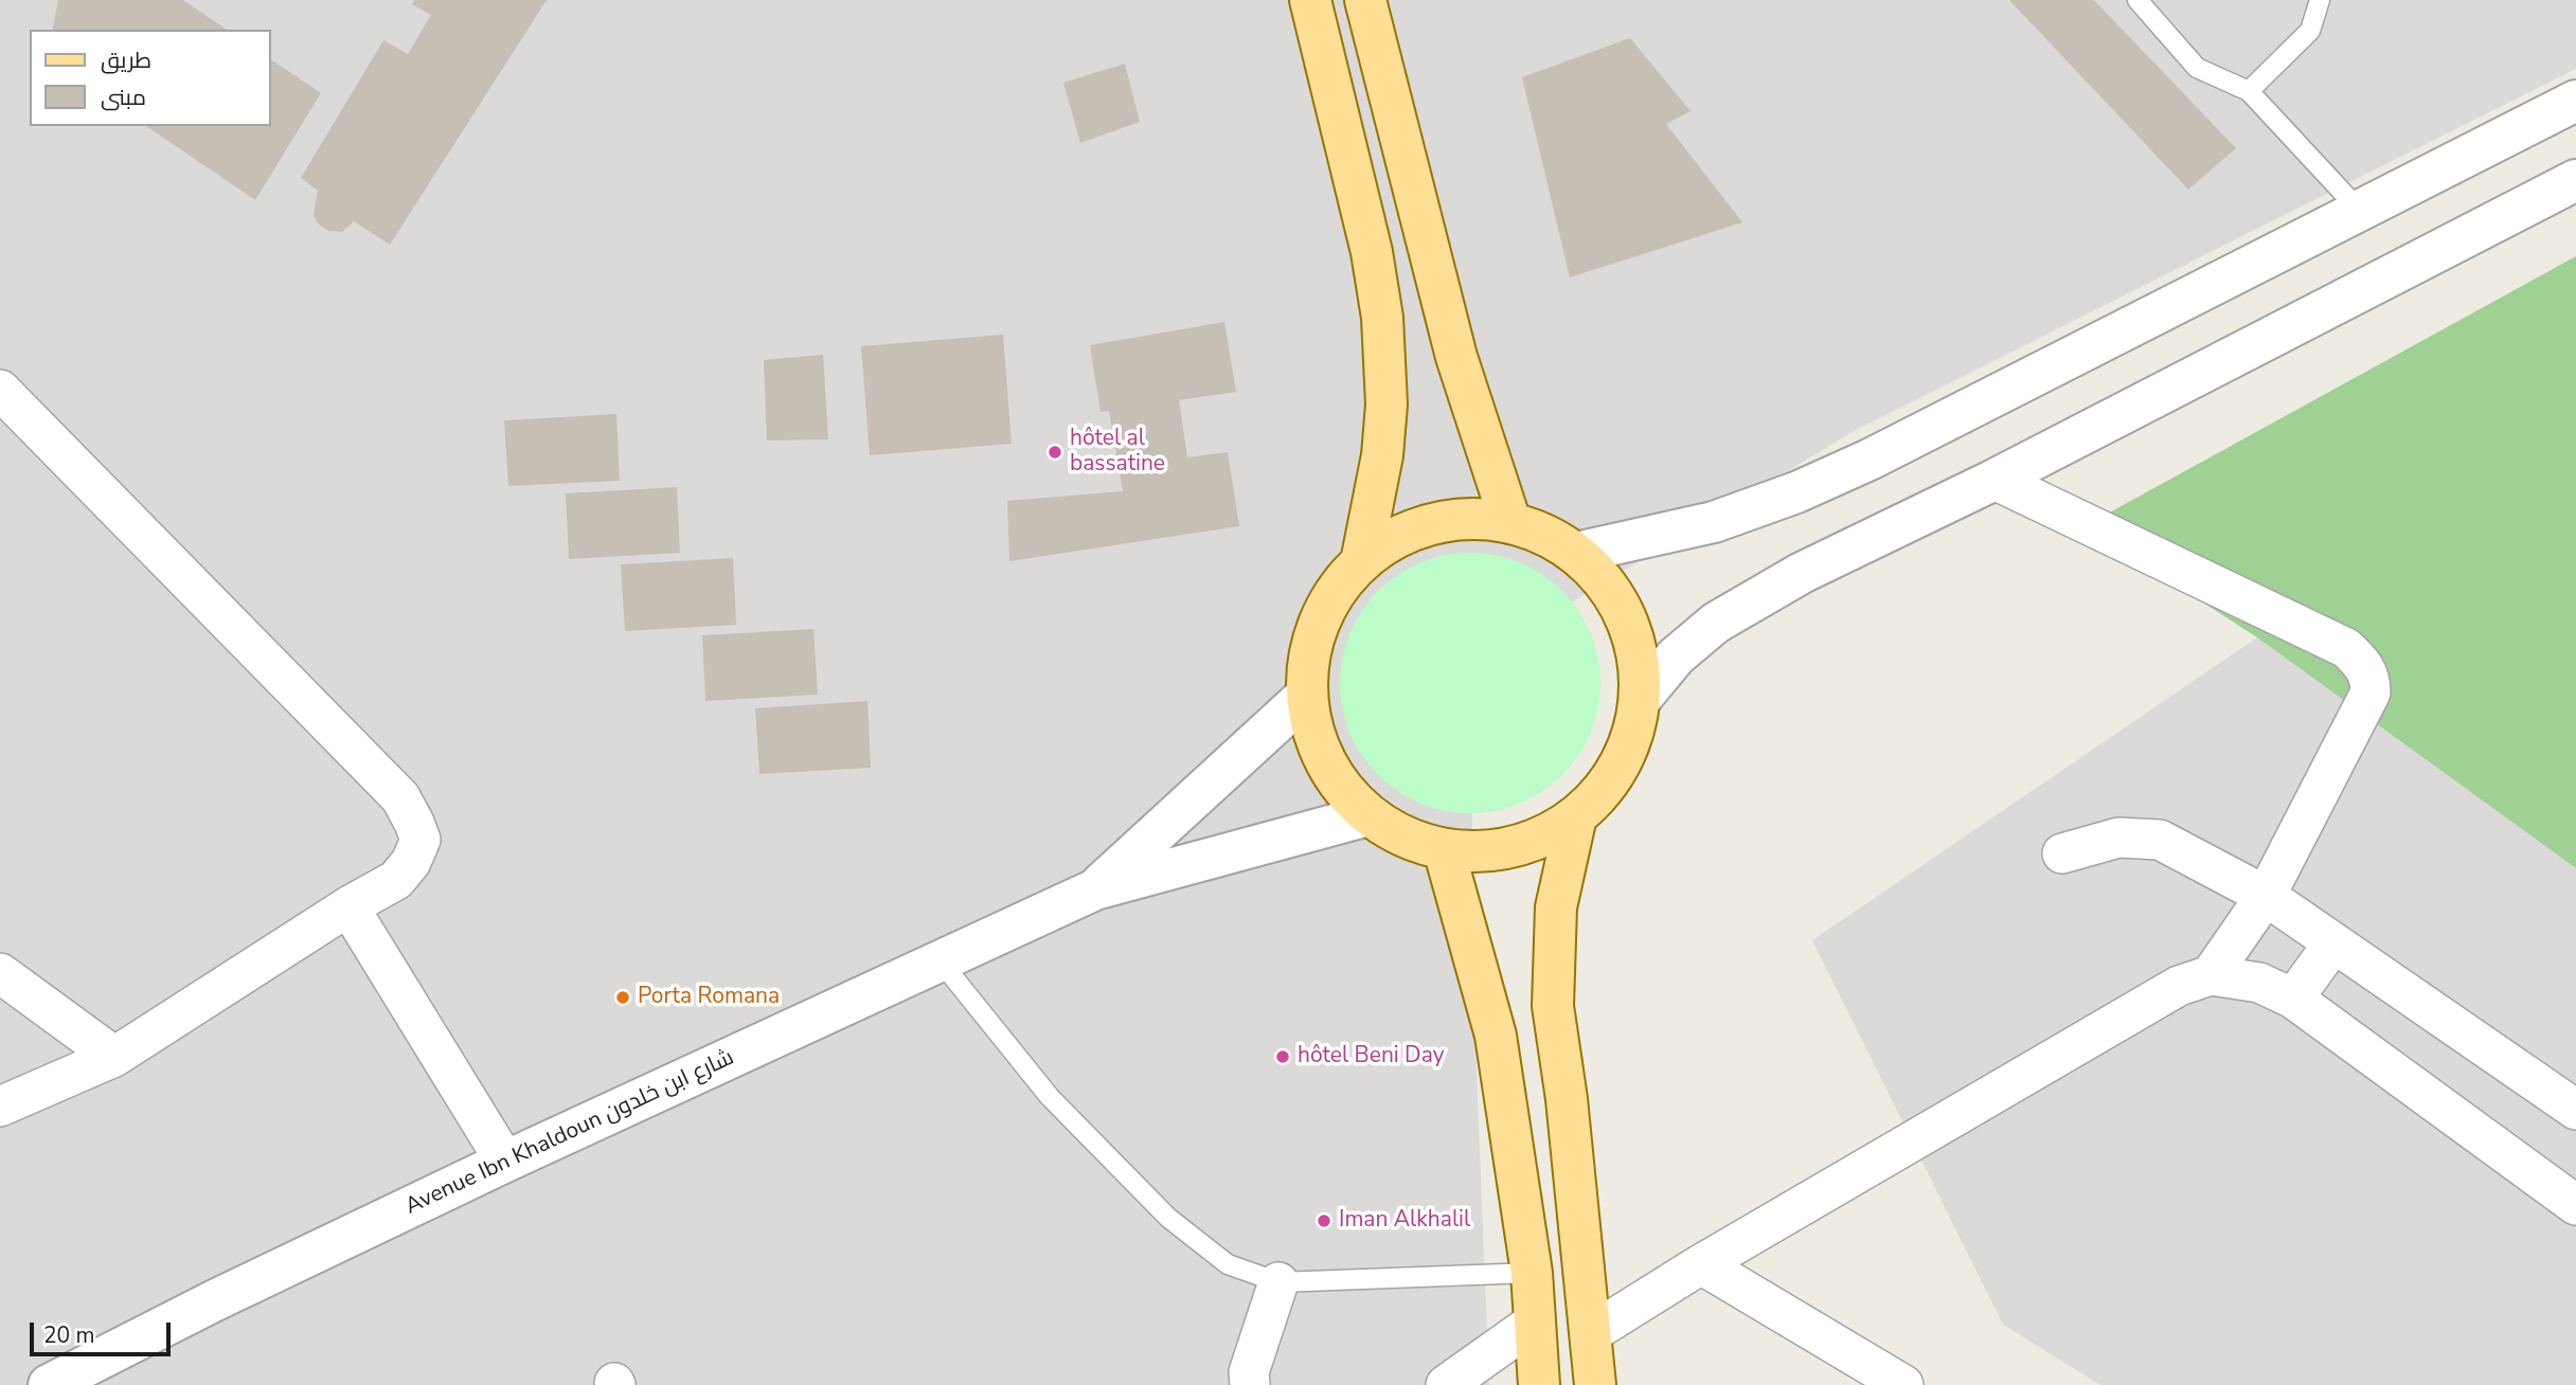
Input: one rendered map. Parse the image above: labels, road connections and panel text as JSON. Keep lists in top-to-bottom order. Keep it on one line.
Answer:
{"streets":{"street":["Avenue Ibn Khaldoun شارع ابن خلدون"]},"places":["hôtel al bassatine","Porta Romana","hôtel Beni Day","Iman Alkhalil"],"legend":["طريق","مبنى"],"scale_bar":"20 m"}
